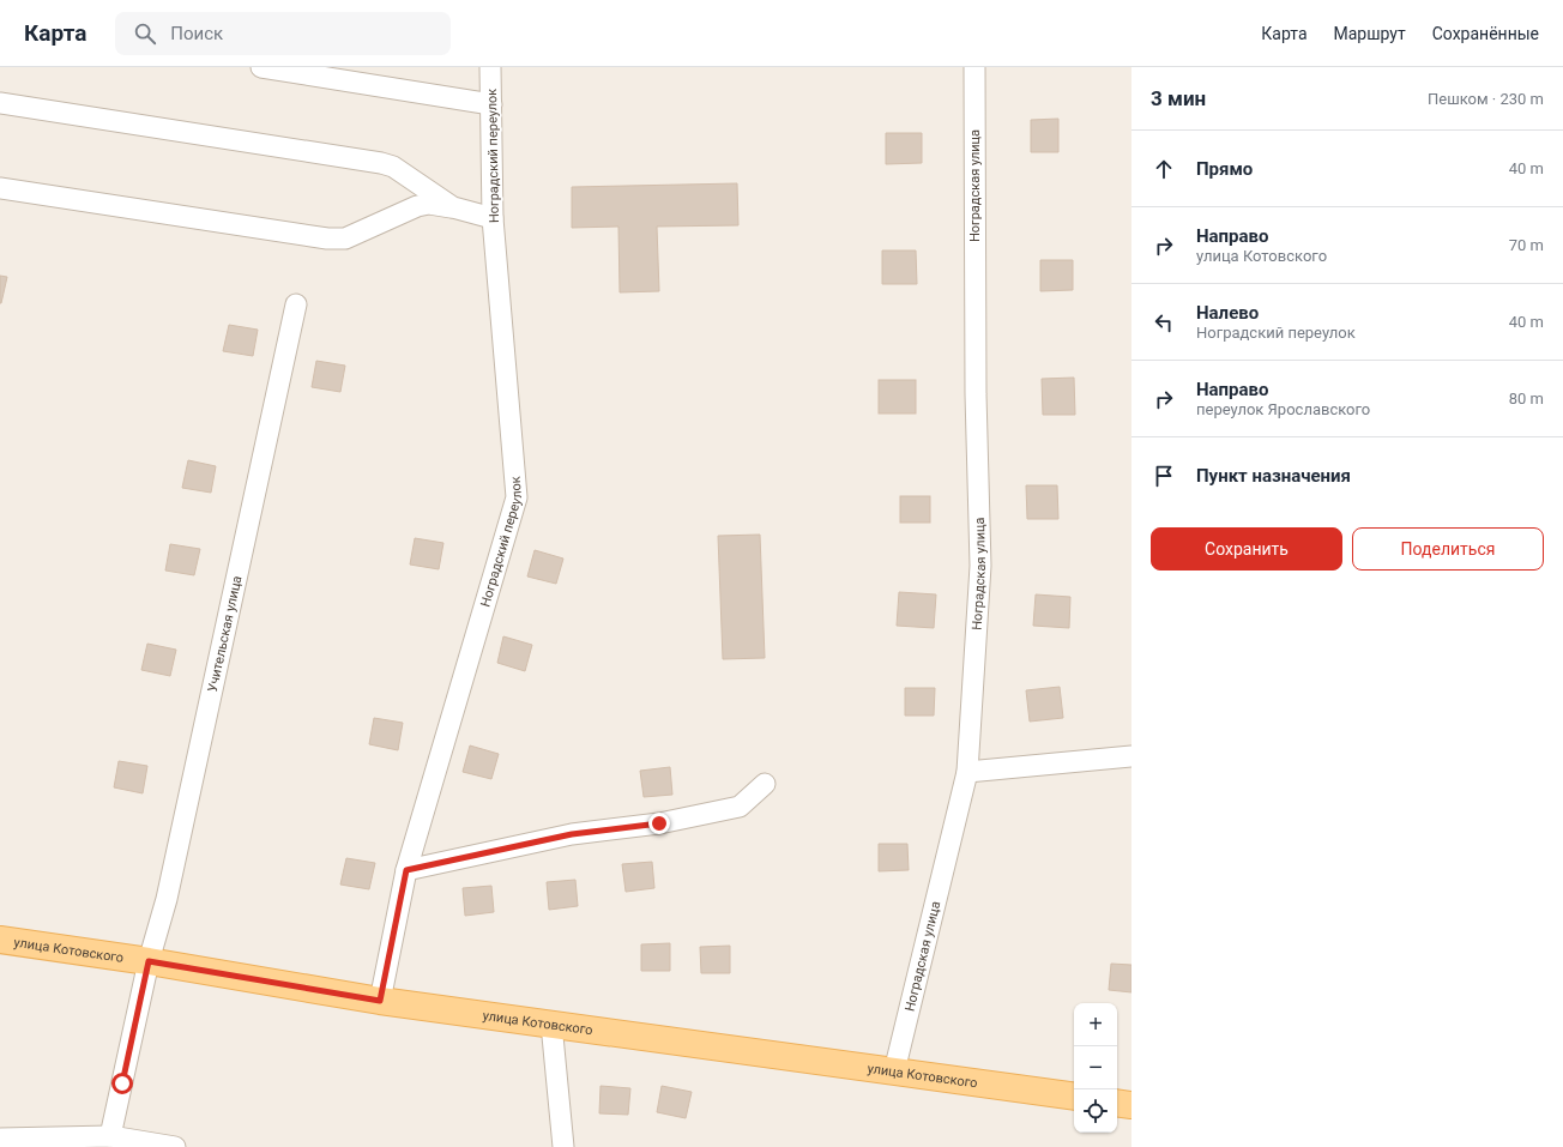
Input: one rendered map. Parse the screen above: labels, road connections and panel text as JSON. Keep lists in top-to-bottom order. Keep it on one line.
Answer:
{"streets":{"main road":["улица Котовского"],"street":["Ноградский переулок","Ноградская улица","Учительская улица"]},"crossings":[["Ноградский переулок","улица Котовского"],["Ноградская улица","улица Котовского"],["Учительская улица","улица Котовского"]],"page":{"header":"Карта","search":"Поиск","nav":["Карта","Маршрут","Сохранённые"],"heading":["3 мин","Пешком · 230 m"],"list":[["Прямо","40 m"],["Направо","улица Котовского","70 m"],["Налево","Ноградский переулок","40 m"],["Направо","переулок Ярославского","80 m"],"Пункт назначения"],"buttons":["Сохранить","Поделиться"],"map_buttons":["+","−"]}}
